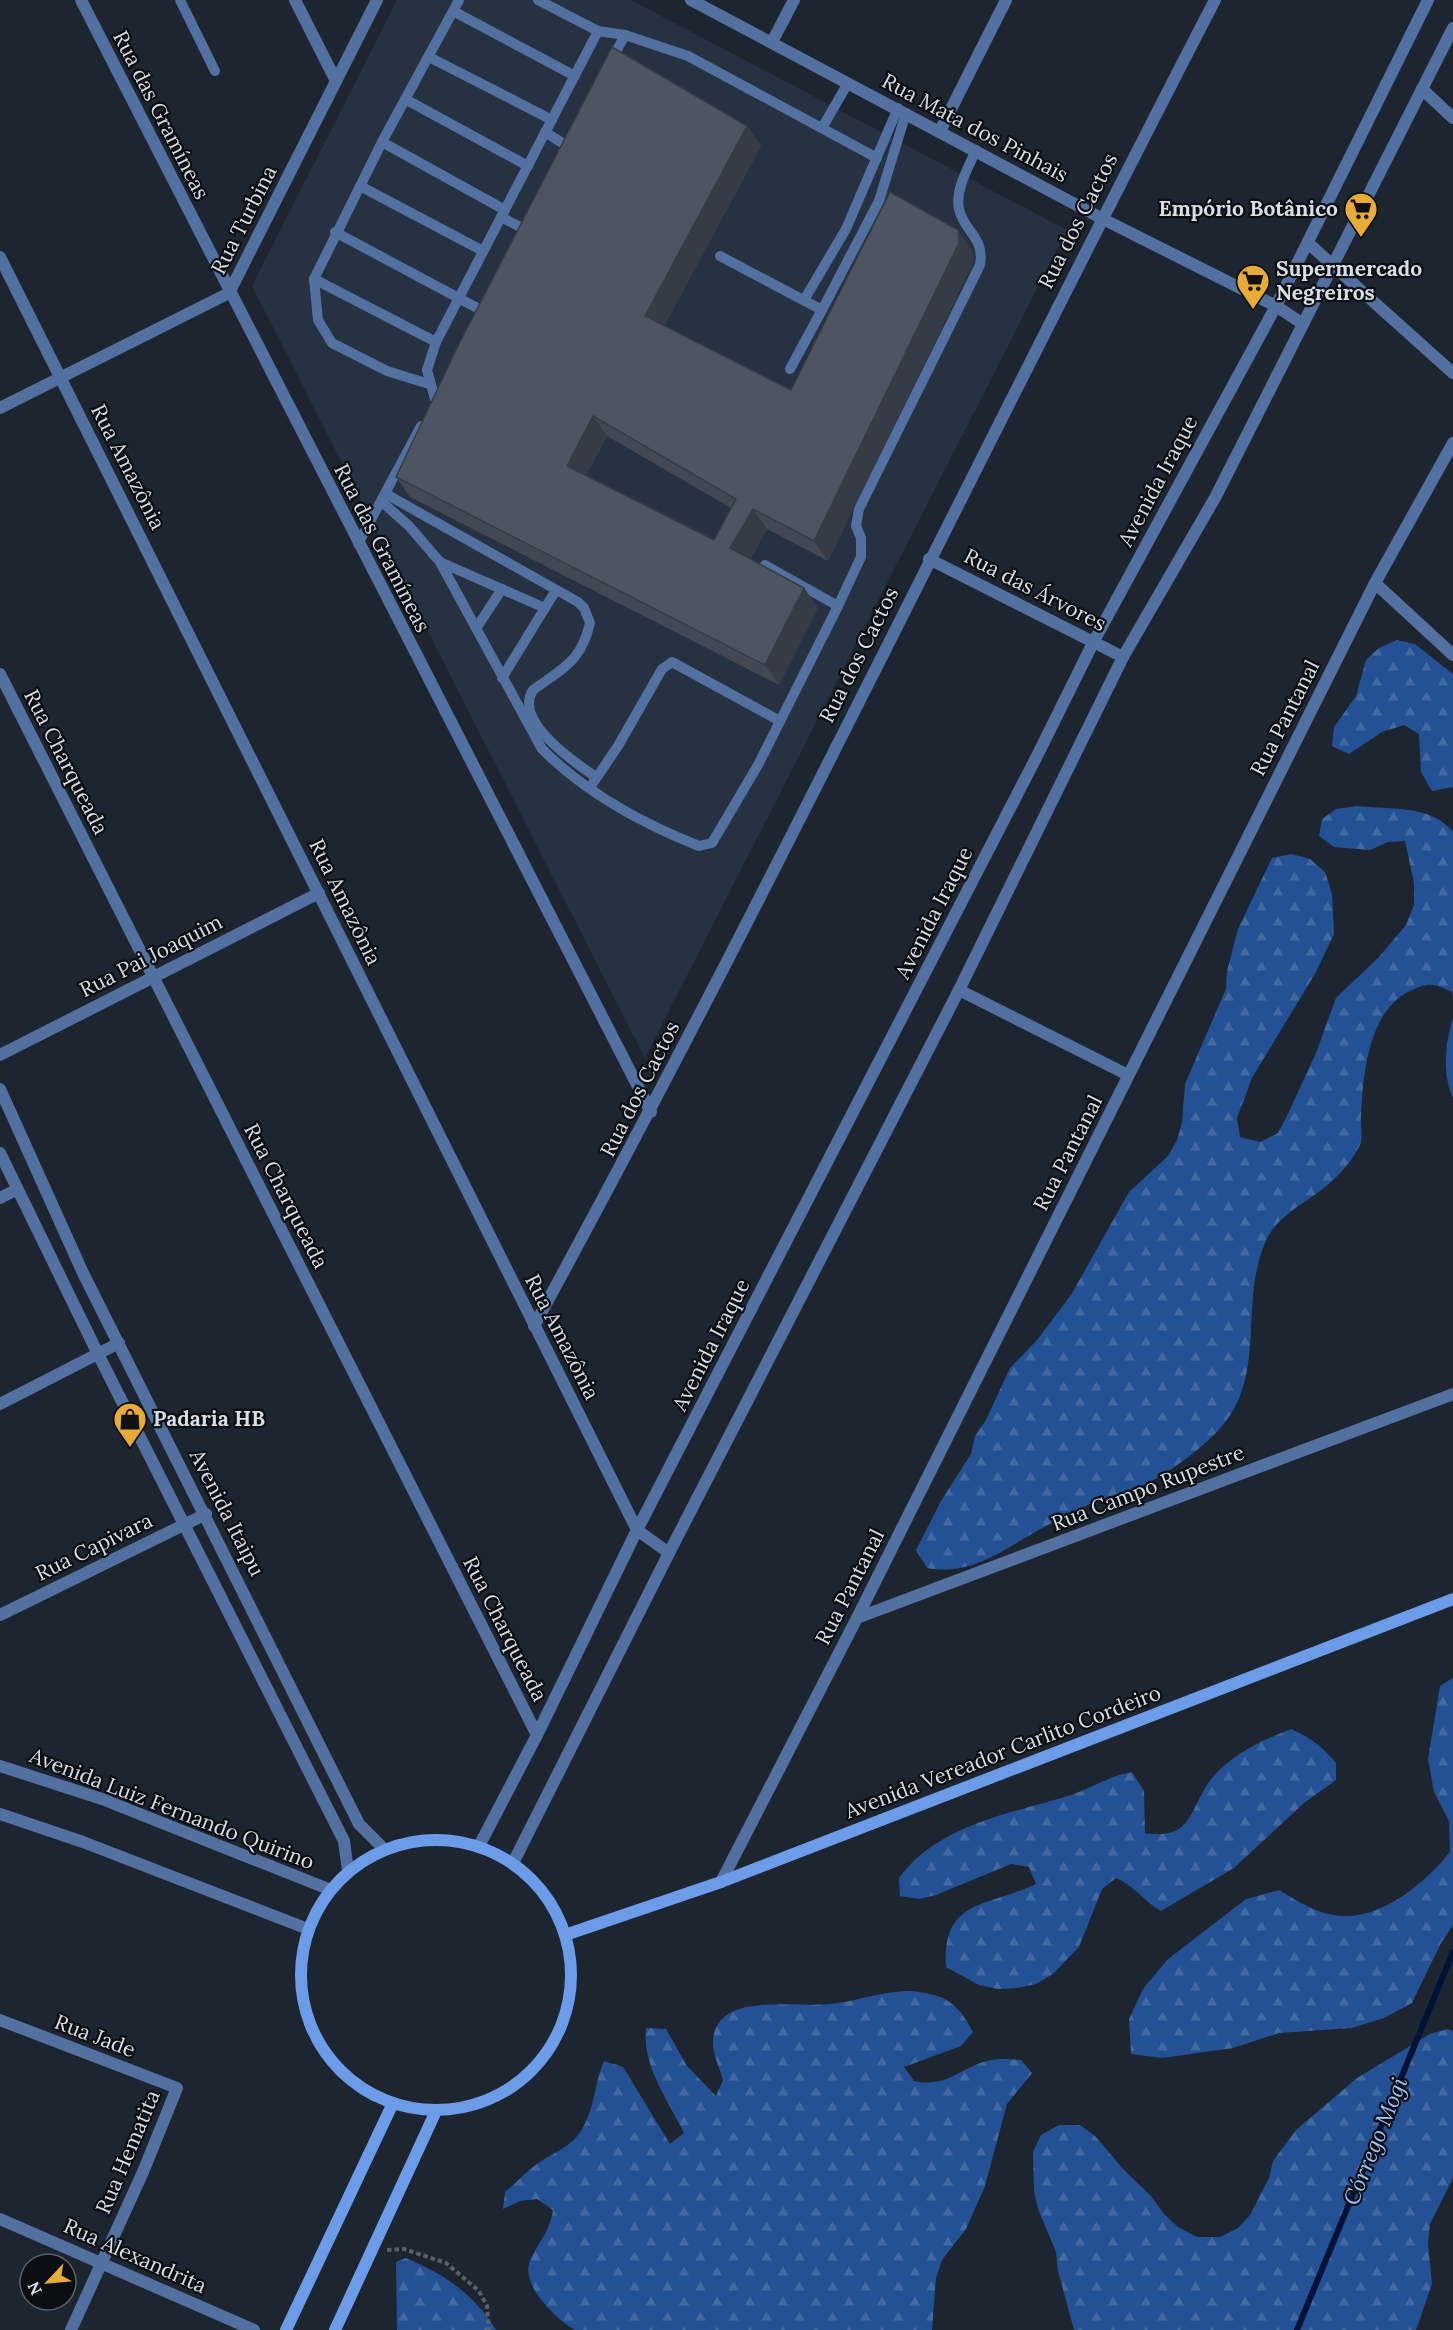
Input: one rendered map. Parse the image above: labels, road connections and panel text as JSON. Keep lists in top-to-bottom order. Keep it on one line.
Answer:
{"streets":{"main road":["Avenida Vereador Carlito Cordeiro"],"street":["Rua das Gramíneas","Rua Mata dos Pinhais","Rua Turbina","Rua dos Cactos","Rua Amazônia","Avenida Iraque","Rua das Árvores","Rua Pantanal","Rua Charqueada","Rua Pai Joaquim","Rua Campo Rupestre","Avenida Itaipu","Rua Capivara","Avenida Luiz Fernando Quirino","Rua Jade","Rua Hematita","Rua Alexandrita"]},"crossings":[["Rua das Gramíneas","Rua Turbina"],["Rua das Gramíneas","Rua dos Cactos"],["Rua Mata dos Pinhais","Rua dos Cactos"],["Rua Mata dos Pinhais","Avenida Iraque"],["Rua Turbina","Rua Amazônia"],["Rua dos Cactos","Rua Amazônia"],["Rua dos Cactos","Rua das Árvores"],["Rua Amazônia","Avenida Iraque"],["Rua Amazônia","Rua Pai Joaquim"],["Avenida Iraque","Rua das Árvores"],["Avenida Iraque","Rua Charqueada"],["Rua Pantanal","Rua Campo Rupestre"],["Rua Pantanal","Avenida Vereador Carlito Cordeiro"],["Rua Charqueada","Rua Pai Joaquim"],["Avenida Itaipu","Rua Capivara"],["Rua Jade","Rua Hematita"],["Rua Hematita","Rua Alexandrita"]],"water":["Córrego Mogi"],"places":{"supermarket":["Empório Botânico","Supermercado Negreiros"],"shop":["Padaria HB"]},"north":"bottom left"}
